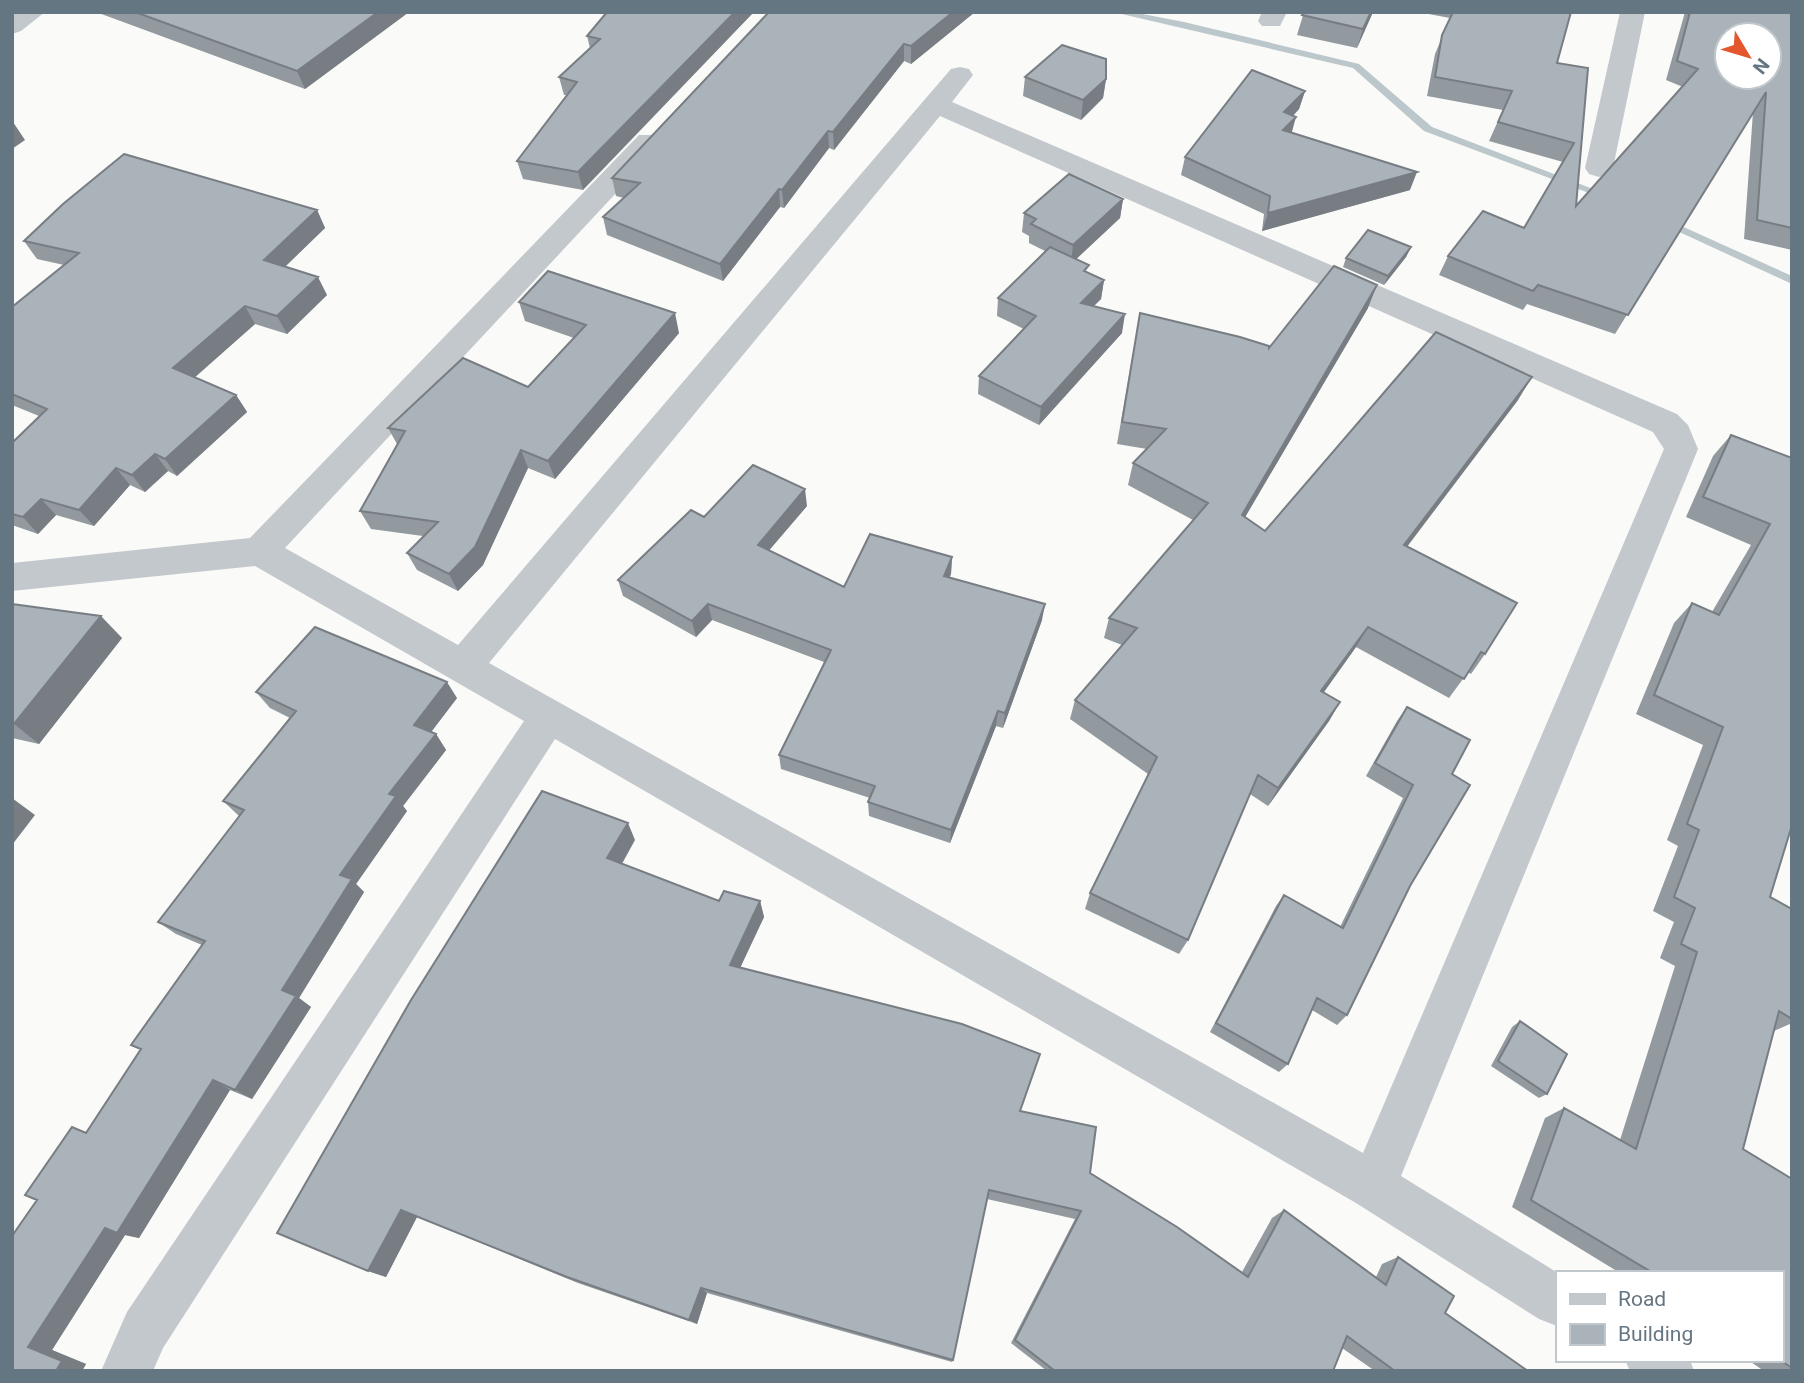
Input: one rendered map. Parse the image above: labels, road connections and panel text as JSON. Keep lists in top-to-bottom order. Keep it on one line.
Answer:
{"legend":["Road","Building"],"north":"bottom right"}
